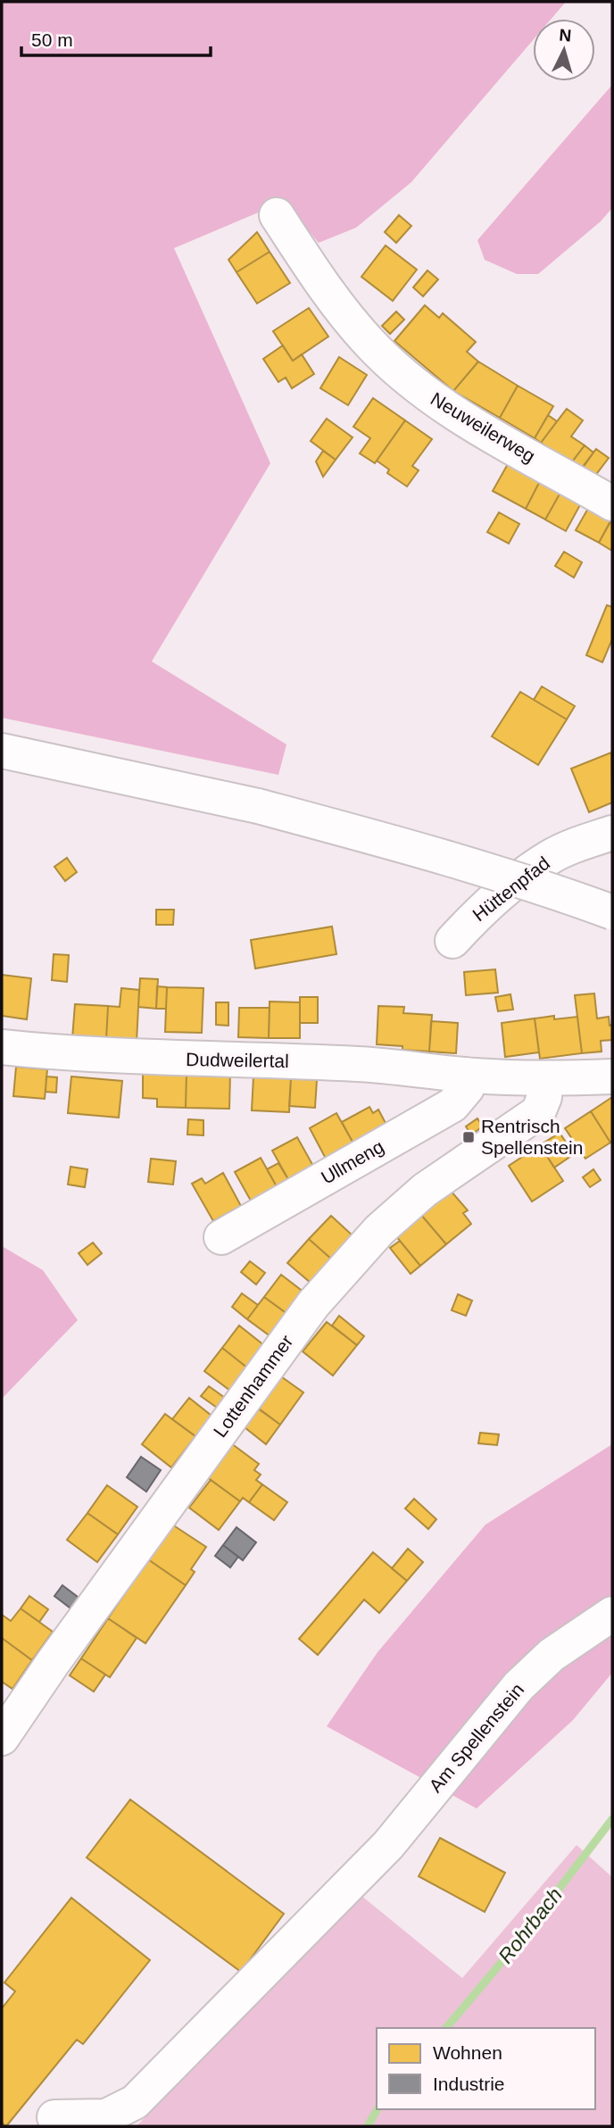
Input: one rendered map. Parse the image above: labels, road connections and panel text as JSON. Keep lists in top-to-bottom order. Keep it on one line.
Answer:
{"streets":{"street":["Neuweilerweg","Hüttenpfad","Dudweilertal","Ullmeng","Lottenhammer","Am Spellenstein"]},"crossings":[["Dudweilertal","Ullmeng"]],"water":["Rohrbach"],"places":{"transit":["Rentrisch Spellenstein"]},"legend":["Wohnen","Industrie"],"scale_bar":"50 m","north":"top"}
